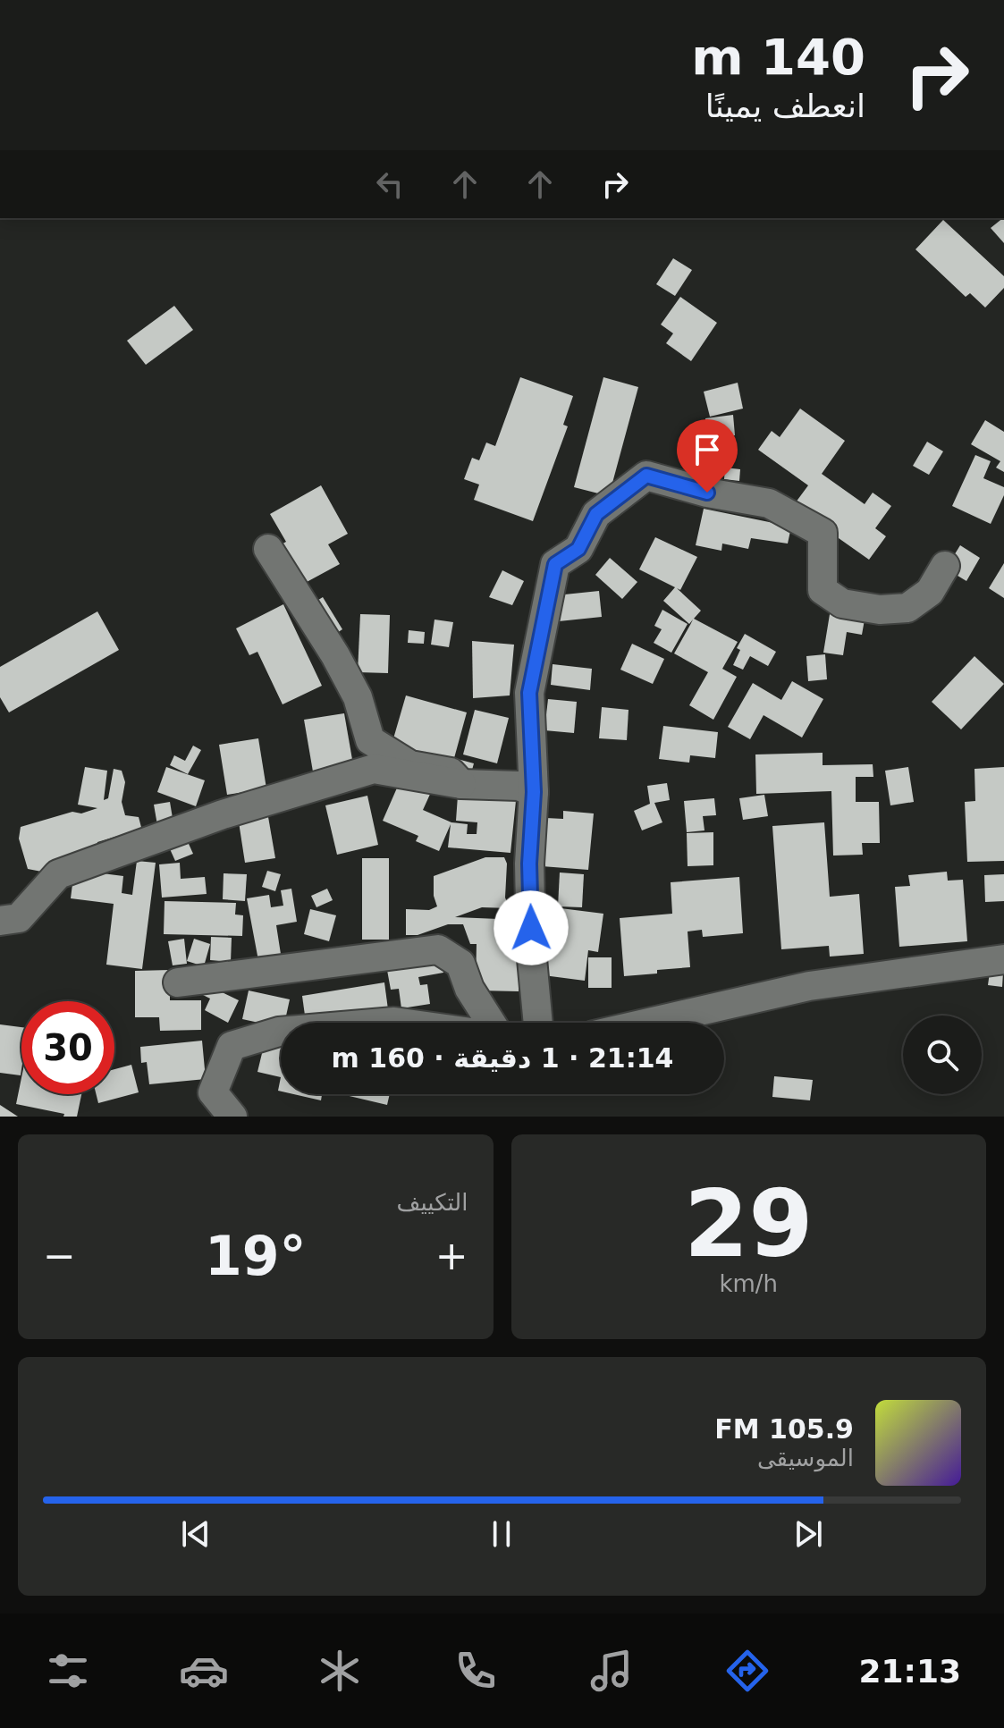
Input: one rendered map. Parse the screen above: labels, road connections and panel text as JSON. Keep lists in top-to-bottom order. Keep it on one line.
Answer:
{"page":{"turn":["140 m","انعطف يمينًا"],"limit":"30","trip":"21:14 · 1 دقيقة · 160 m","tile":[["29","km/h"],"التكييف"],"heat":["−","19°","+"],"song":["105.9 FM","الموسيقى"],"tabs":"21:13"}}
